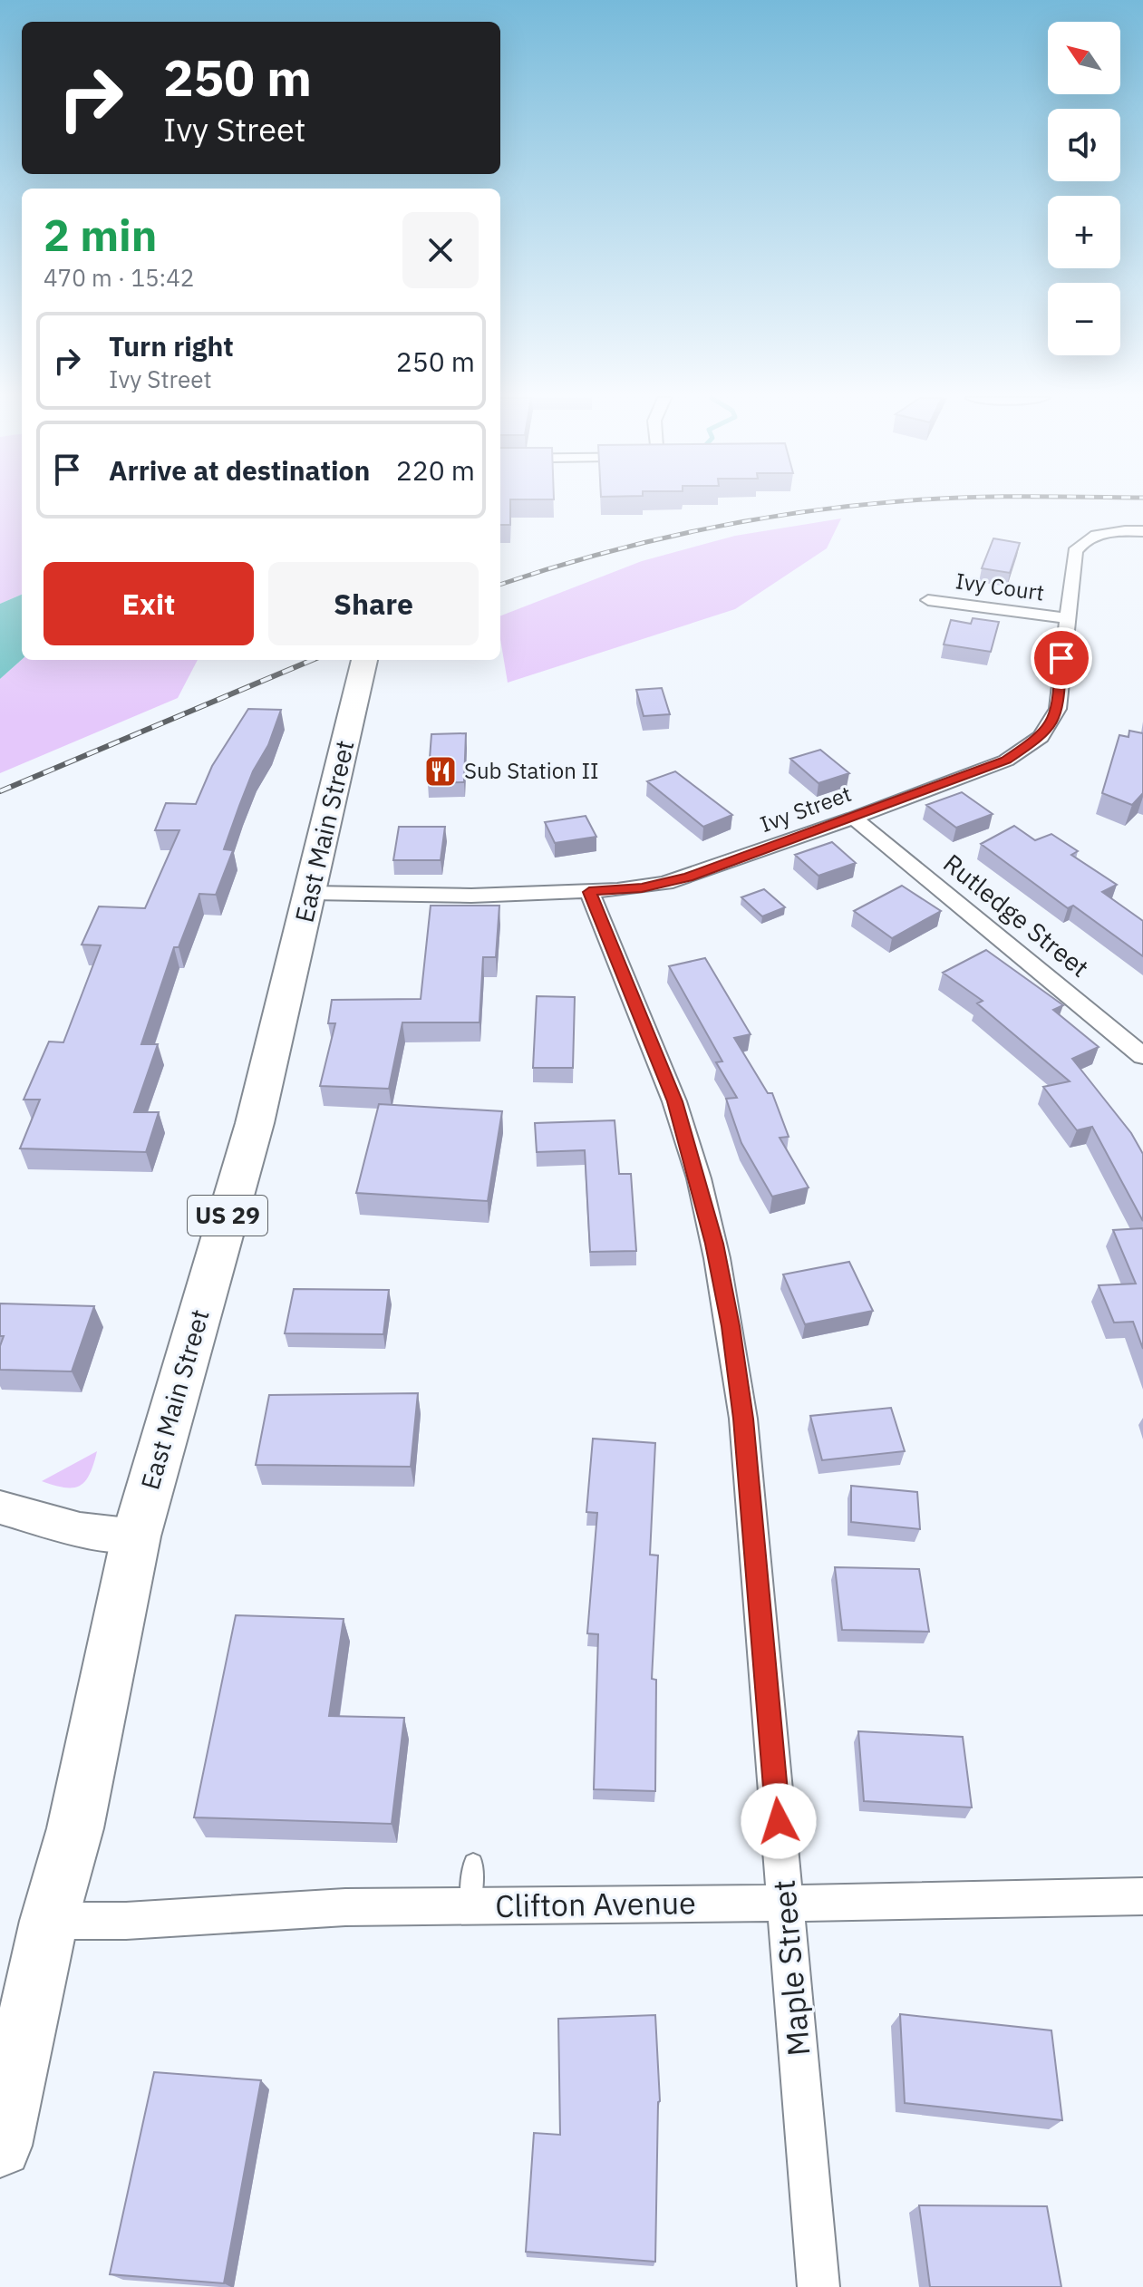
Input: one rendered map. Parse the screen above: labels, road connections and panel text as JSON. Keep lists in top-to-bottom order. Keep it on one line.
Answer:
{"streets":{"main road":["East Main Street","US 29"],"street":["Ivy Court","Ivy Street","Rutledge Street","Clifton Avenue","Maple Street"]},"crossings":[["Ivy Court","Ivy Street"],["Ivy Street","East Main Street"],["Ivy Street","Rutledge Street"],["Ivy Street","Maple Street"],["East Main Street","Clifton Avenue"],["Clifton Avenue","Maple Street"]],"places":{"restaurant":["Sub Station II"]},"north":"top left","page":{"map_buttons":["+","−"],"turn":["250 m","Ivy Street"],"heading":["2 min","470 m · 15:42"],"list":[{"name":"Turn right","note":"Ivy Street","value":"250 m"},{"name":"Arrive at destination","value":"220 m"}],"buttons":["Exit","Share"]}}
